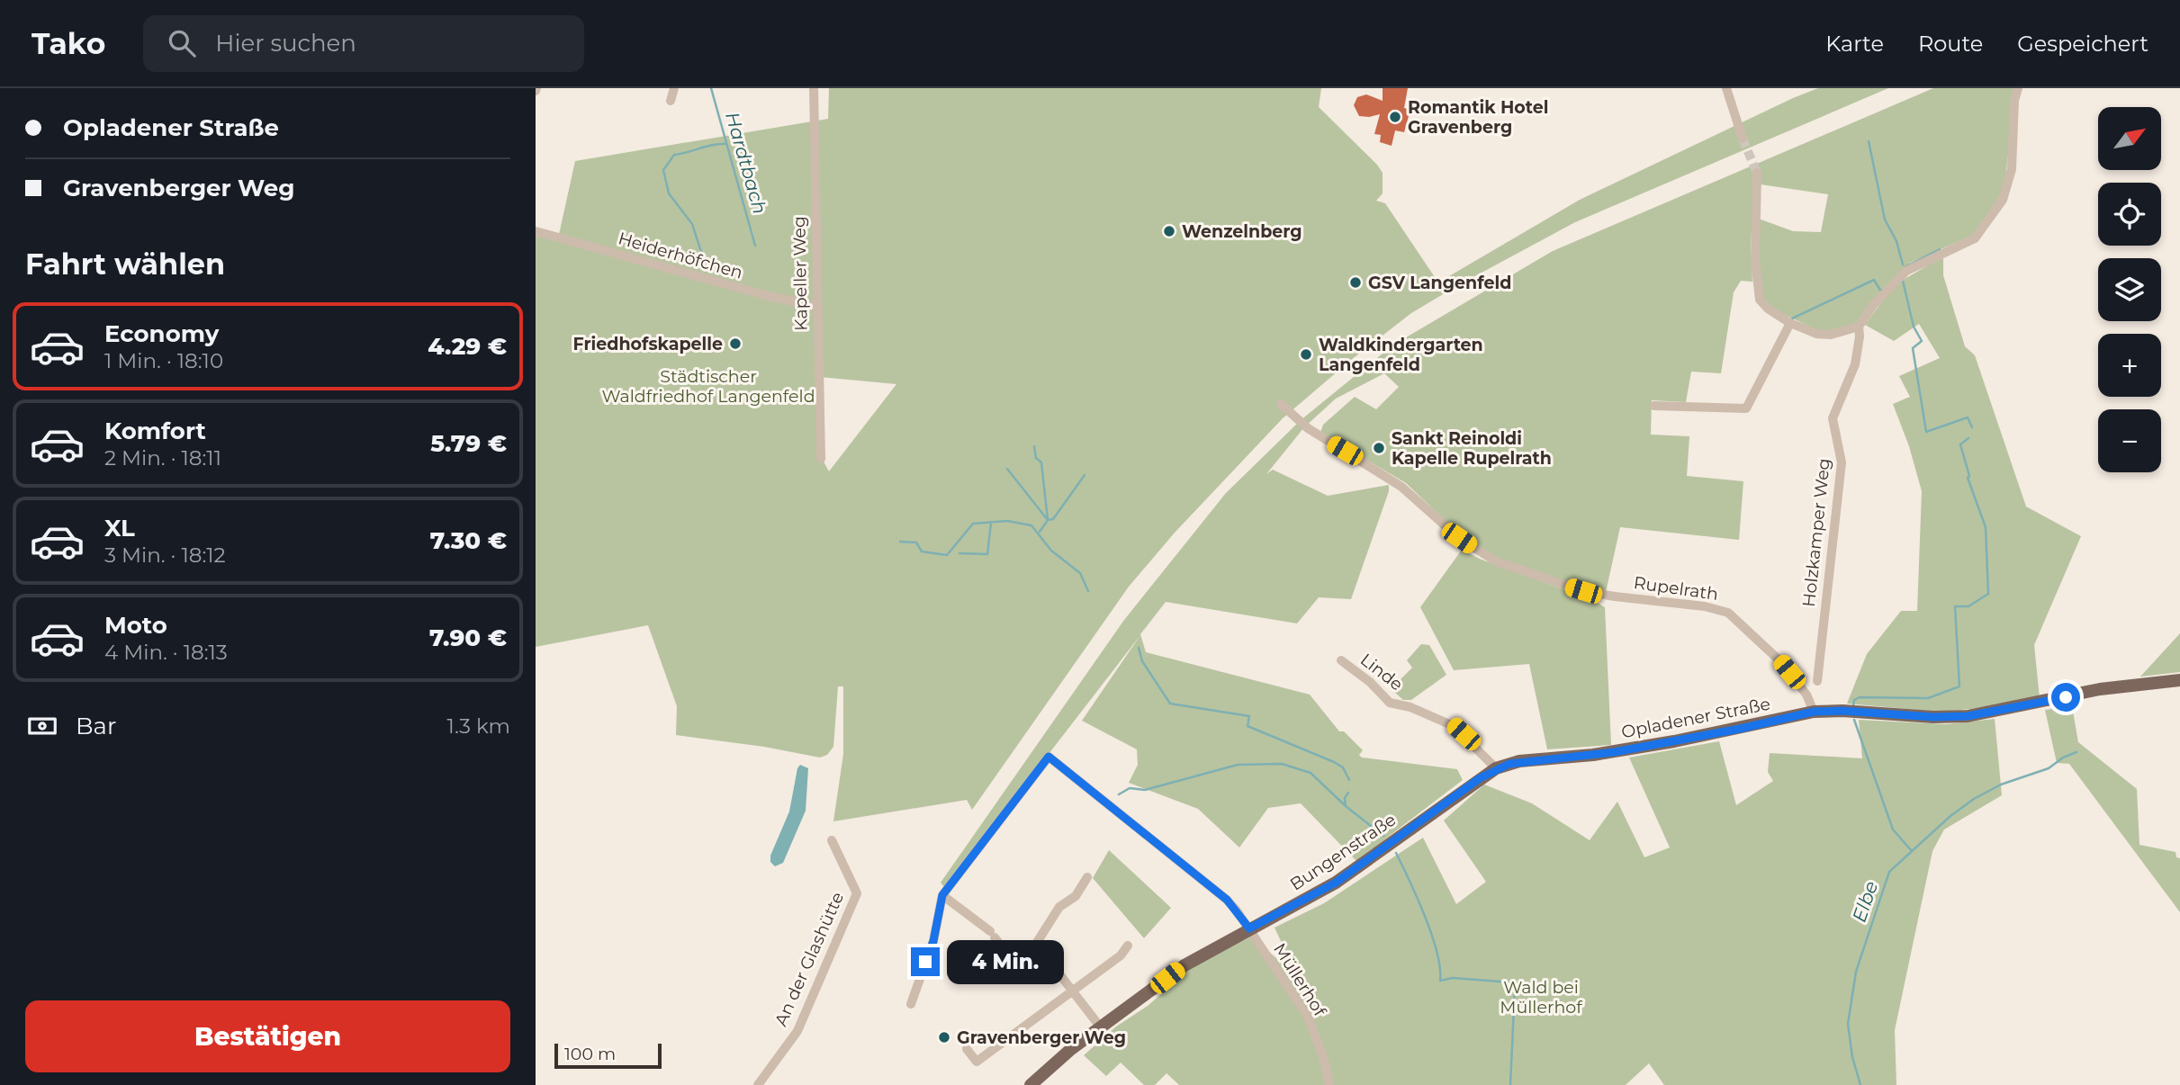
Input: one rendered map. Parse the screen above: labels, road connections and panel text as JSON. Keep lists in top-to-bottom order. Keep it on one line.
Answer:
{"streets":{"main road":["Opladener Straße","Bungenstraße"],"street":["Heiderhöfchen","Kapeller Weg","Holzkamper Weg","Rupelrath","Linde","An der Glashütte","Müllerhof"]},"crossings":[["Heiderhöfchen","Kapeller Weg"],["Rupelrath","Opladener Straße"],["Linde","Opladener Straße"],["Opladener Straße","Bungenstraße"],["Bungenstraße","Müllerhof"]],"water":["Hardtbach","Elbe"],"parks":["Städtischer Waldfriedhof Langenfeld","Wald bei Müllerhof"],"places":["Romantik Hotel Gravenberg","Wenzelnberg","GSV Langenfeld","Friedhofskapelle","Waldkindergarten Langenfeld","Sankt Reinoldi Kapelle Rupelrath","Gravenberger Weg"],"scale_bar":"100 m","north":"top right","page":{"header":"Tako","search":"Hier suchen","nav":["Karte","Route","Gespeichert"],"banner":["Opladener Straße","Gravenberger Weg"],"map_buttons":["+","−"],"heading":"Fahrt wählen","list":[{"name":"Economy","note":"1 Min. · 18:10","value":"4.29 €"},{"name":"Komfort","note":"2 Min. · 18:11","value":"5.79 €"},{"name":"XL","note":"3 Min. · 18:12","value":"7.30 €"},{"name":"Moto","note":"4 Min. · 18:13","value":"7.90 €"}],"pay":["Bar","1.3 km"],"bubble":"4 Min.","buttons":"Bestätigen","scale":"100 m"}}
